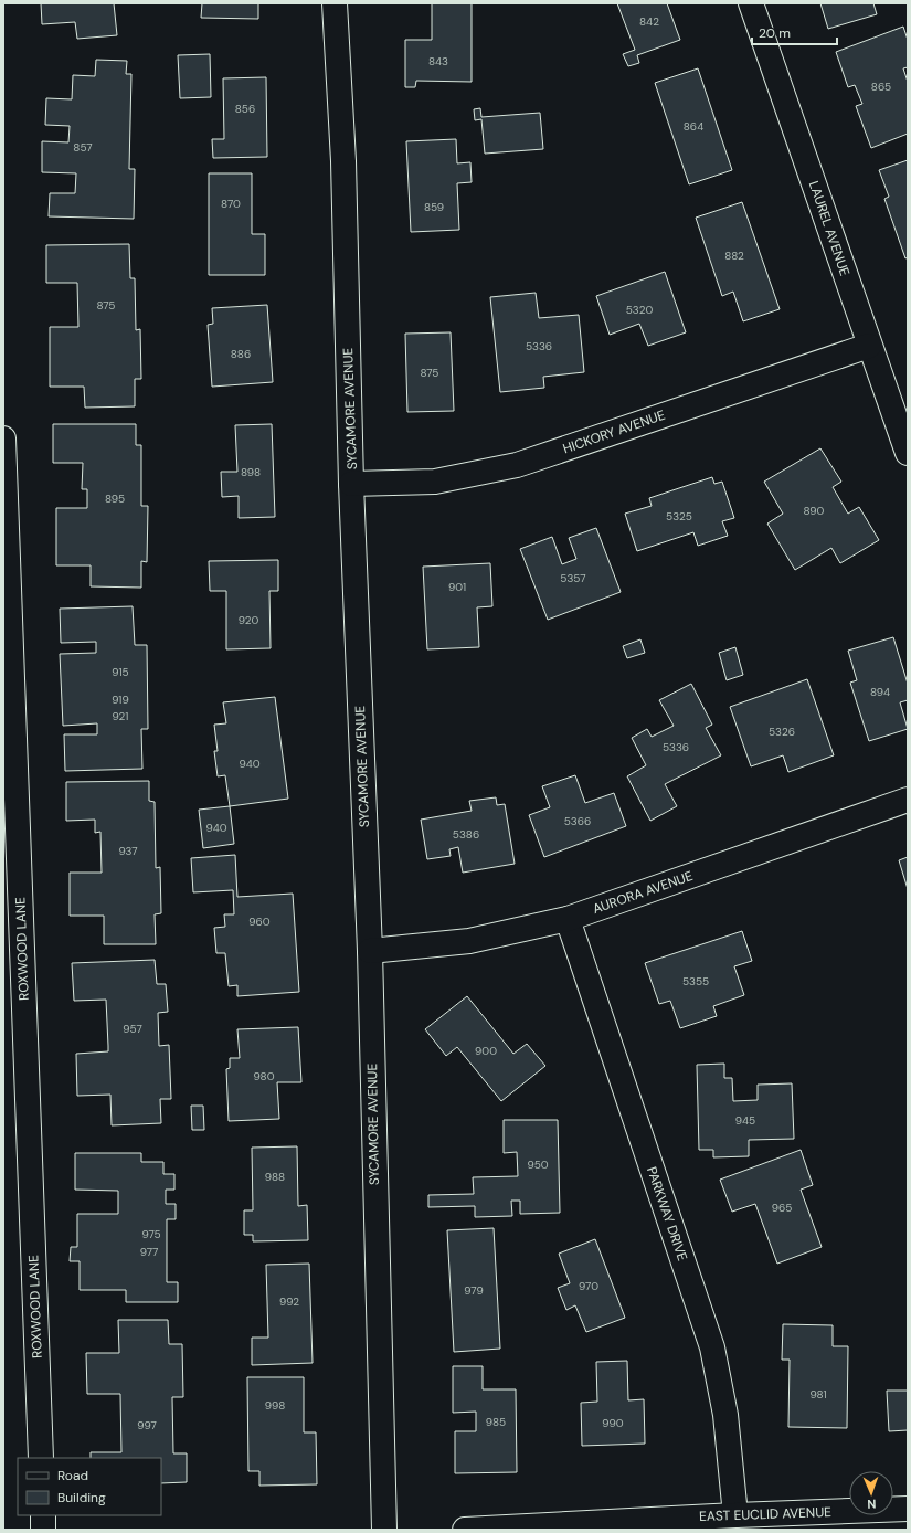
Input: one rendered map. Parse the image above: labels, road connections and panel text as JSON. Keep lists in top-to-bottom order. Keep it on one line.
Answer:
{"streets":{"street":["LAUREL AVENUE","SYCAMORE AVENUE","HICKORY AVENUE","AURORA AVENUE","ROXWOOD LANE","PARKWAY DRIVE","EAST EUCLID AVENUE"]},"crossings":[["LAUREL AVENUE","HICKORY AVENUE"],["SYCAMORE AVENUE","HICKORY AVENUE"],["SYCAMORE AVENUE","AURORA AVENUE"],["AURORA AVENUE","PARKWAY DRIVE"],["PARKWAY DRIVE","EAST EUCLID AVENUE"]],"house_numbers":["842","843","865","856","864","857","870","859","882","875","5320","5336","886","875","898","895","890","5325","5357","901","920","915","894","919","921","5326","5336","940","5366","940","5386","937","960","5355","957","900","980","945","950","988","965","975","977","970","979","992","981","998","985","990","997"],"legend":["Road","Building"],"scale_bar":"20 m","north":"bottom"}
